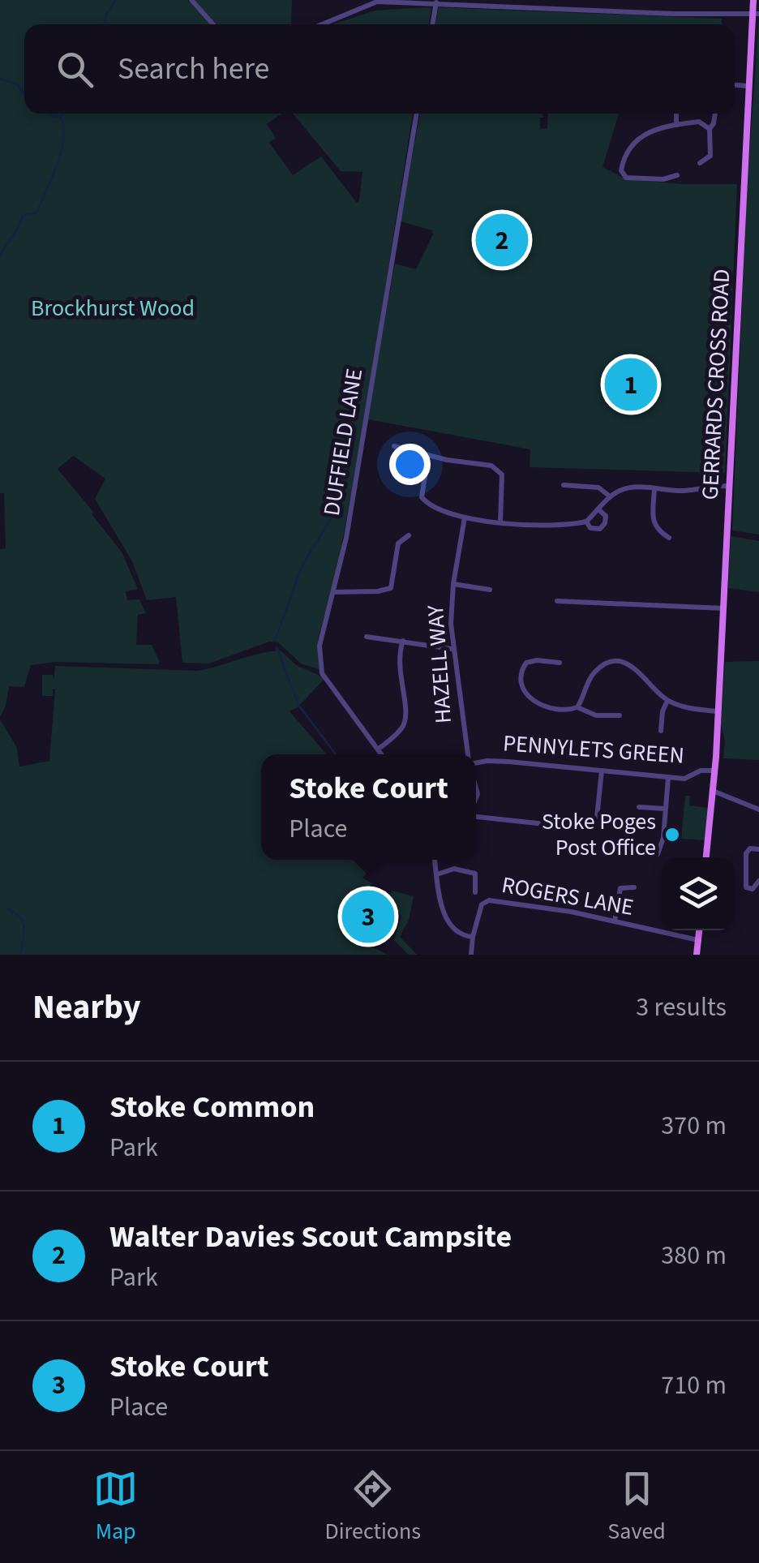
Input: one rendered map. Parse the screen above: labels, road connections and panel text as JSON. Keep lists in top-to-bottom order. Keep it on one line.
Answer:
{"streets":{"main road":["GERRARDS CROSS ROAD"],"street":["DUFFIELD LANE","HAZELL WAY","PENNYLETS GREEN","ROGERS LANE"]},"crossings":[["GERRARDS CROSS ROAD","PENNYLETS GREEN"]],"parks":["Brockhurst Wood"],"places":["Stoke Poges Post Office"],"page":{"search":"Search here","pins":["2","1","3"],"popup":["Stoke Court","Place"],"heading":["Nearby","3 results"],"list":[{"mark":"1","name":"Stoke Common","note":"Park","value":"370 m"},{"mark":"2","name":"Walter Davies Scout Campsite","note":"Park","value":"380 m"},{"mark":"3","name":"Stoke Court","note":"Place","value":"710 m"}],"nav":["Map","Directions","Saved"]}}
